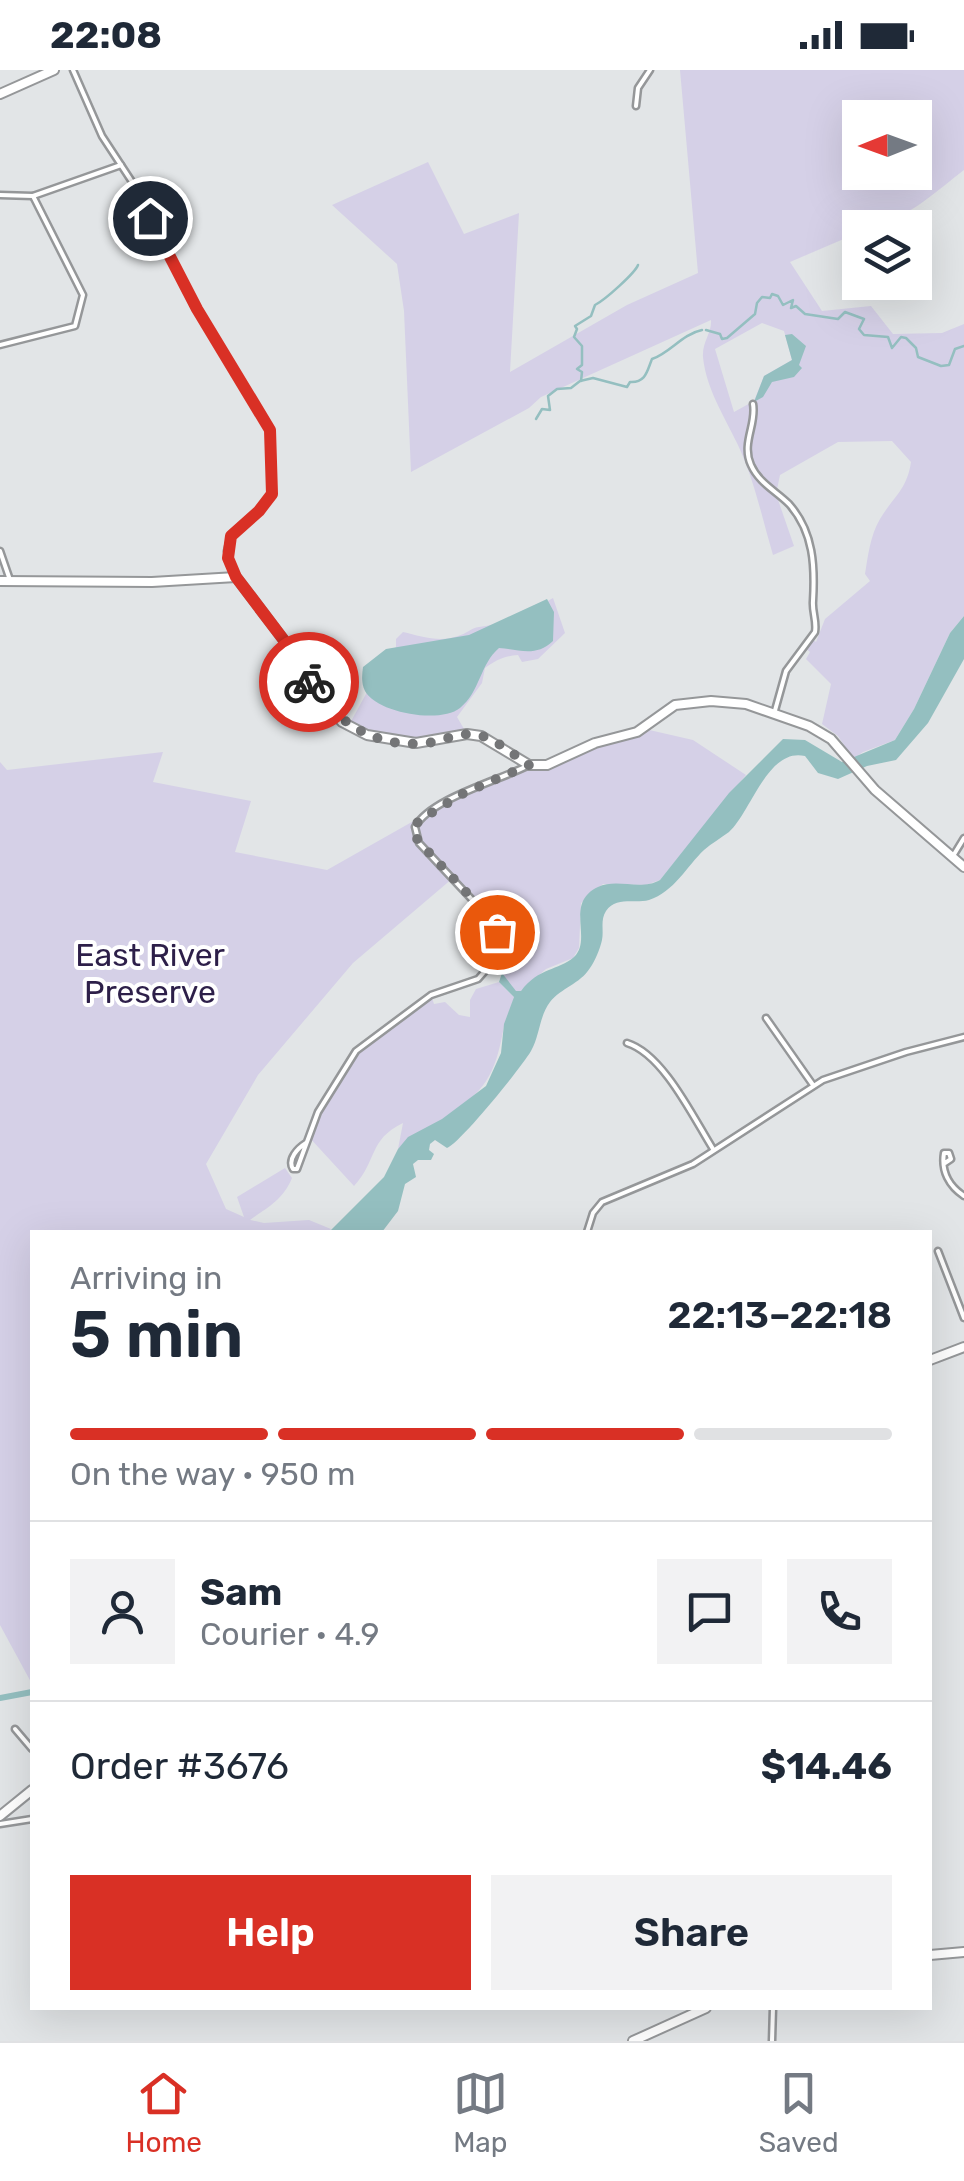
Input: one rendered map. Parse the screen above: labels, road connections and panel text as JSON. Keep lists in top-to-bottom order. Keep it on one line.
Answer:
{"parks":["East River Preserve"],"north":"left","page":{"status":"22:08","heading":["5 min","Arriving in","22:13–22:18"],"panel":["Sam","Courier · 4.9","Order #3676","$14.46"],"bar":"On the way · 950 m","buttons":["Help","Share"],"tabs":["Home","Map","Saved"]}}
